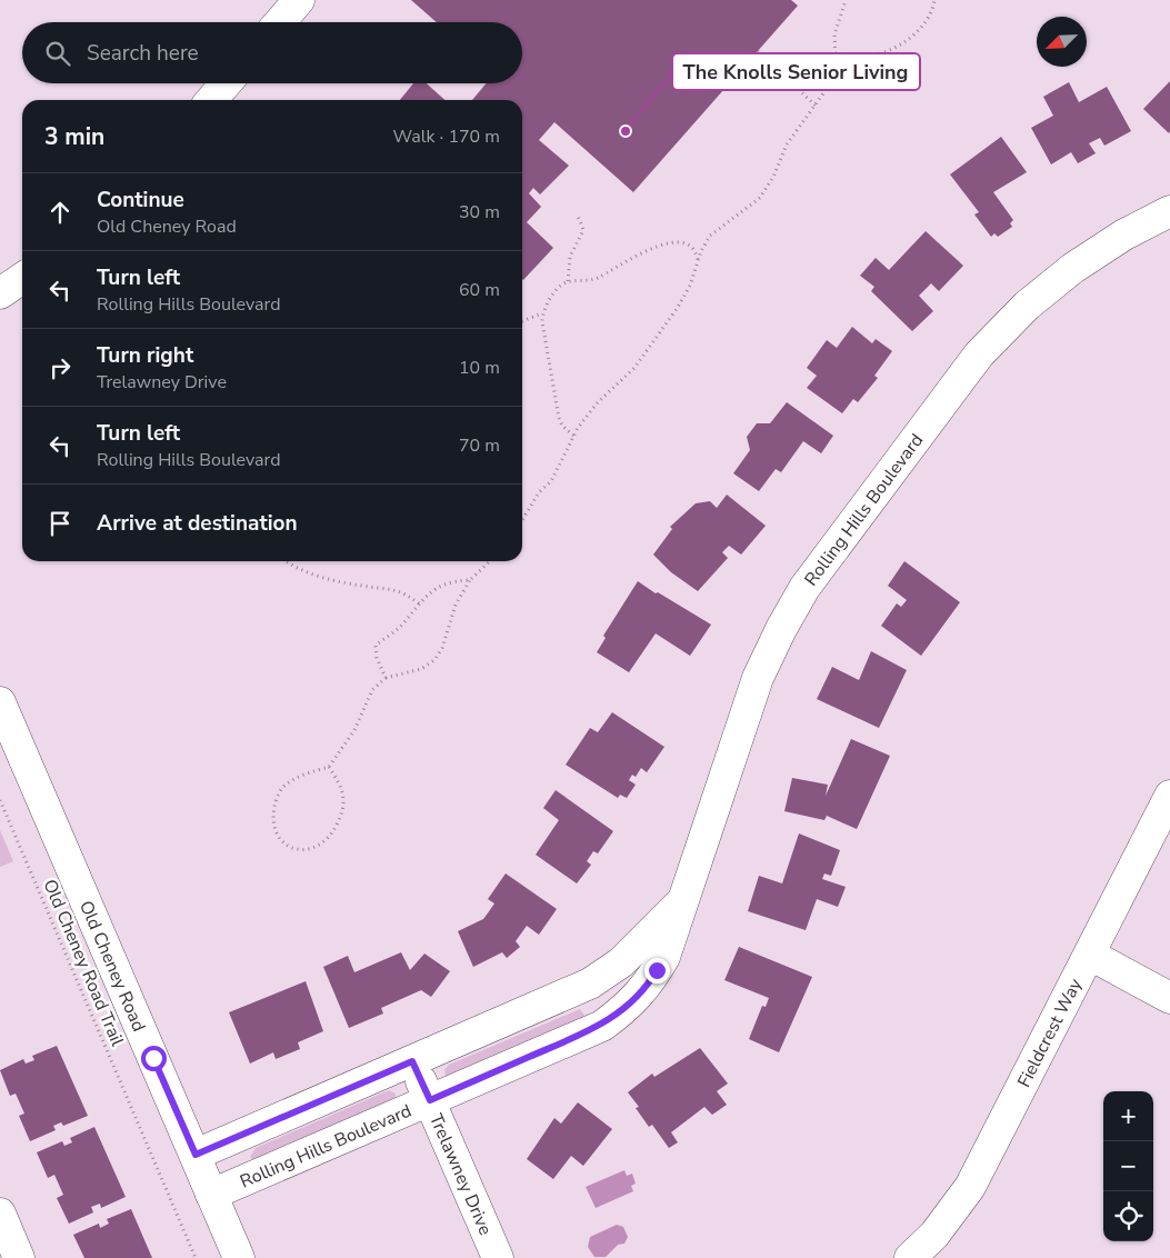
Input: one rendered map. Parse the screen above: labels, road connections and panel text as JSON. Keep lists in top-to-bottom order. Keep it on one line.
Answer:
{"streets":{"street":["Rolling Hills Boulevard","Old Cheney Road","Fieldcrest Way","Trelawney Drive"],"path":["Old Cheney Road Trail"]},"crossings":[["Rolling Hills Boulevard","Old Cheney Road"],["Rolling Hills Boulevard","Trelawney Drive"]],"places":["The Knolls Senior Living"],"north":"bottom left","page":{"search":"Search here","heading":["3 min","Walk · 170 m"],"list":[["Continue","Old Cheney Road","30 m"],["Turn left","Rolling Hills Boulevard","60 m"],["Turn right","Trelawney Drive","10 m"],["Turn left","Rolling Hills Boulevard","70 m"],"Arrive at destination"],"map_buttons":["+","−"]}}
